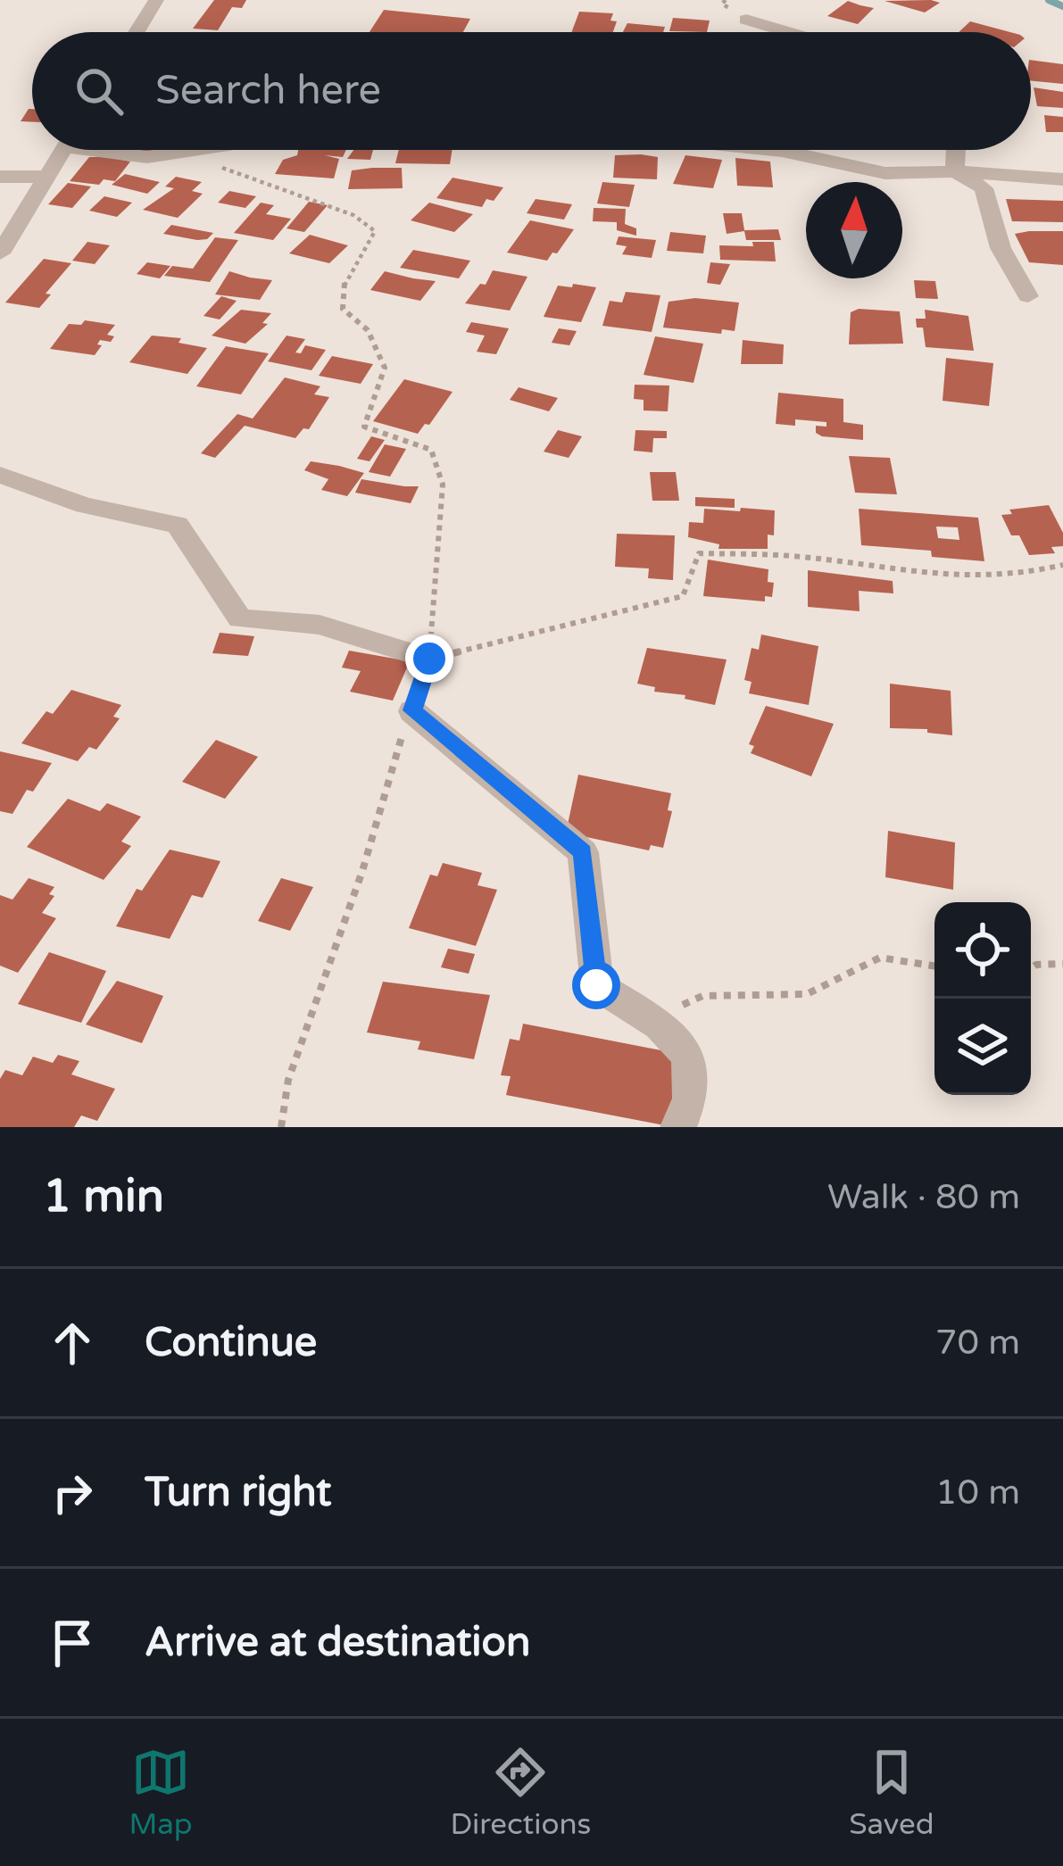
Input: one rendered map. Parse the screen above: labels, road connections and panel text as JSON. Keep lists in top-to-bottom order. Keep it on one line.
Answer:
{"north":"top","page":{"search":"Search here","heading":["1 min","Walk · 80 m"],"list":[["Continue","70 m"],["Turn right","10 m"],"Arrive at destination"],"nav":["Map","Directions","Saved"]}}
